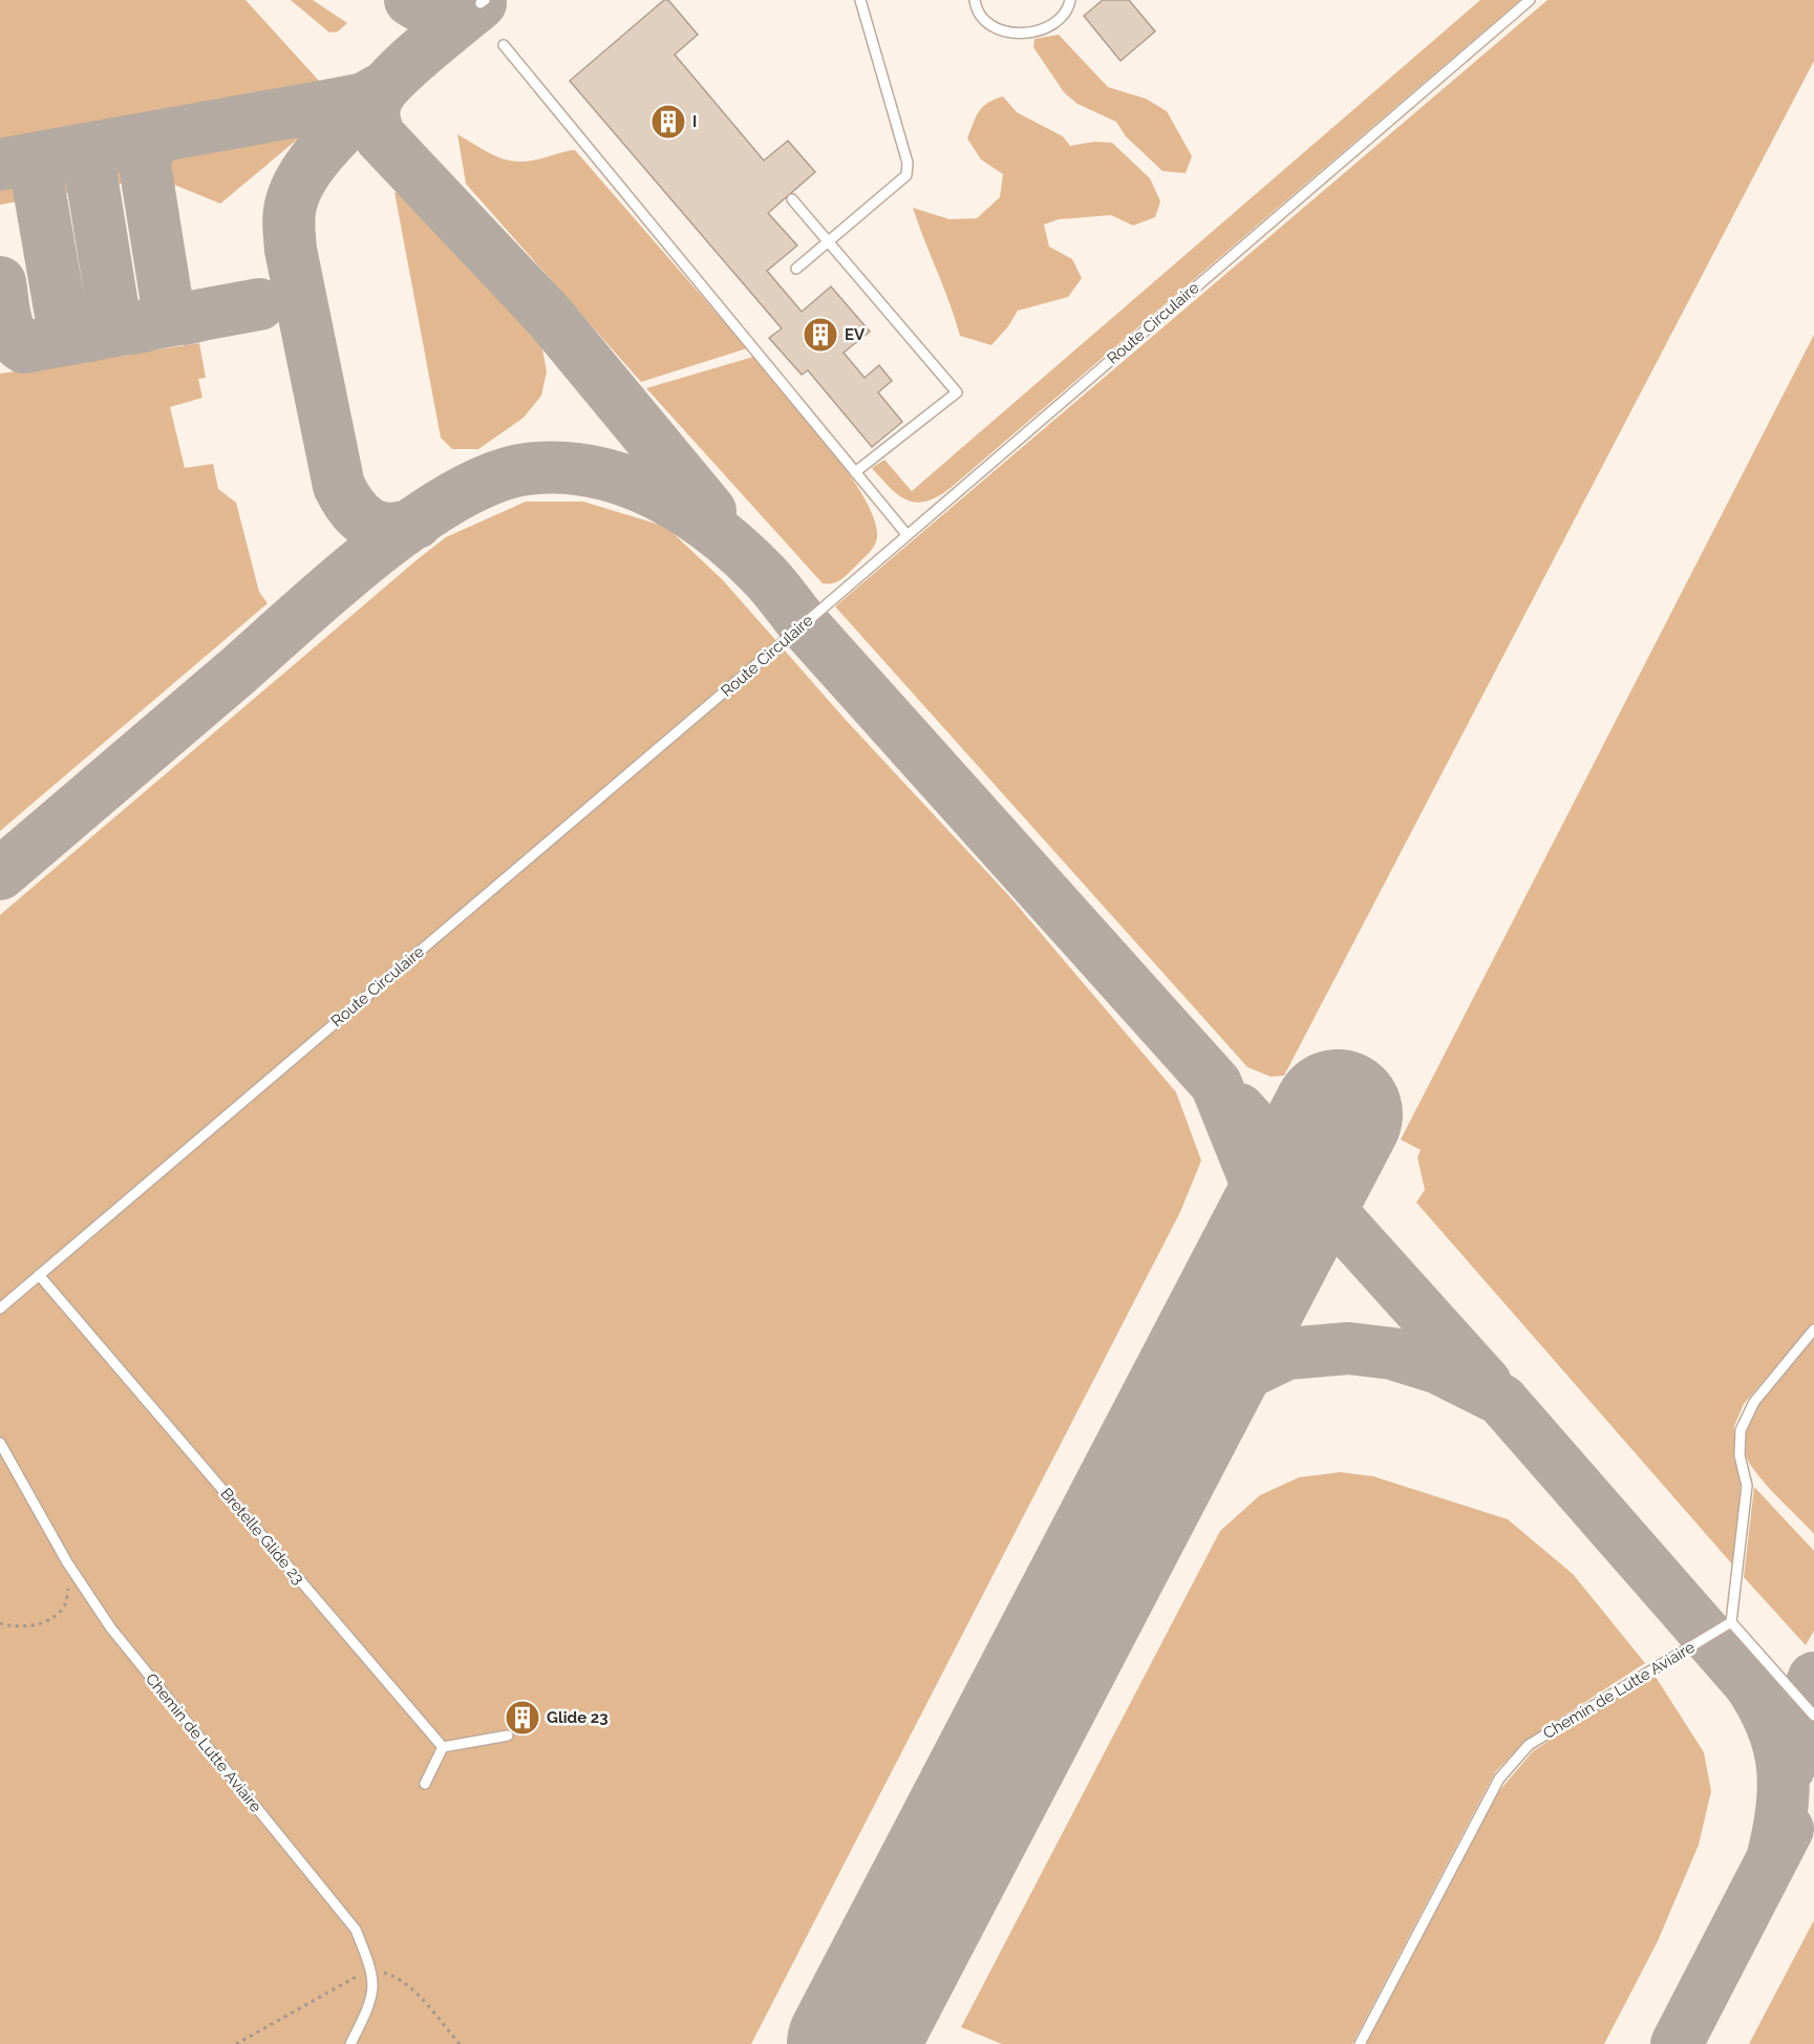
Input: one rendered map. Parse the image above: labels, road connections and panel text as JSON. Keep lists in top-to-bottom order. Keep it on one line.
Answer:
{"streets":{"lane":["Route Circulaire","Bretelle Glide 23","Chemin de Lutte Aviaire"]},"crossings":[["Route Circulaire","Bretelle Glide 23"]],"places":{"building":["I","EV","Glide 23"]}}
